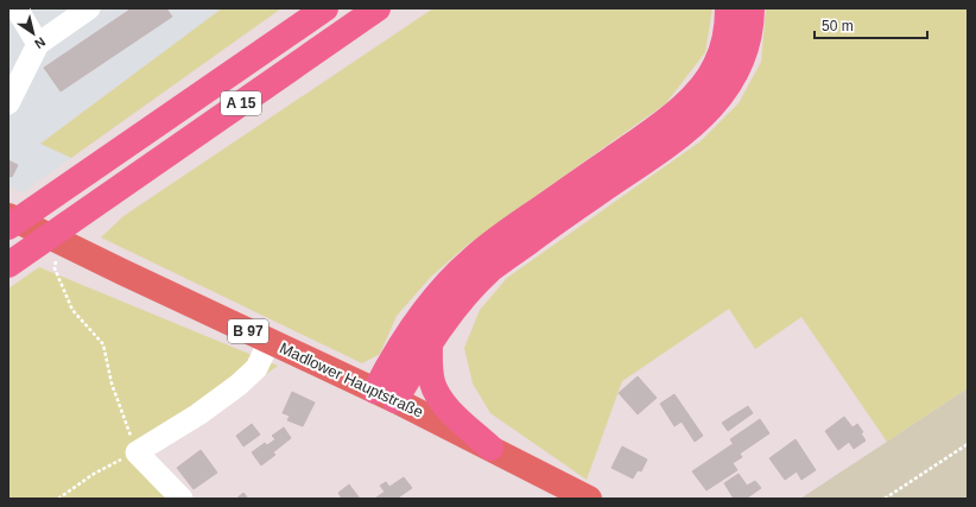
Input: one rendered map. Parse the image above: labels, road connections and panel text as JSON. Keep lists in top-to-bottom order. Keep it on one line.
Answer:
{"streets":{"highway":["A 15"],"main road":["B 97","Madlower Hauptstraße"]},"scale_bar":"50 m","north":"bottom right"}
